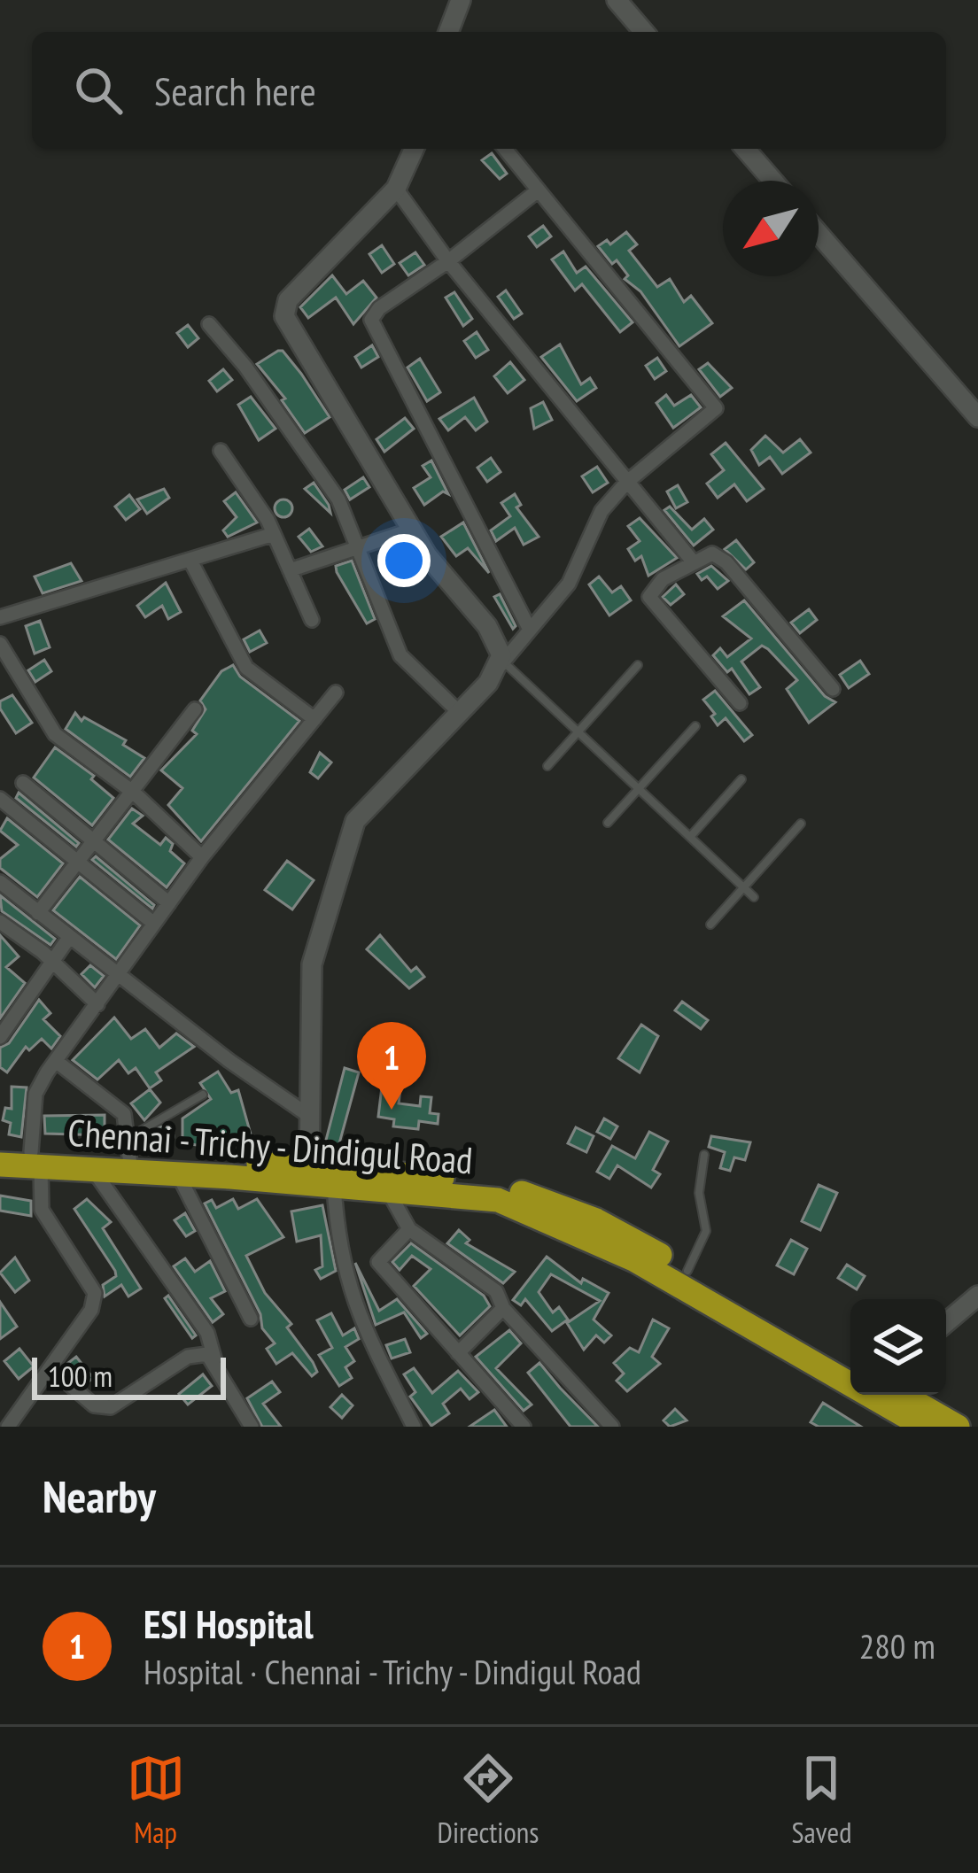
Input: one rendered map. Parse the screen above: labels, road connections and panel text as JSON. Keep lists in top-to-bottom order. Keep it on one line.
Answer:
{"streets":{"highway":["Chennai - Trichy - Dindigul Road"]},"scale_bar":"100 m","north":"bottom left","page":{"search":"Search here","pins":"1","scale":"100 m","heading":"Nearby","list":[{"mark":"1","name":"ESI Hospital","note":"Hospital · Chennai - Trichy - Dindigul Road","value":"280 m"}],"nav":["Map","Directions","Saved"]}}
